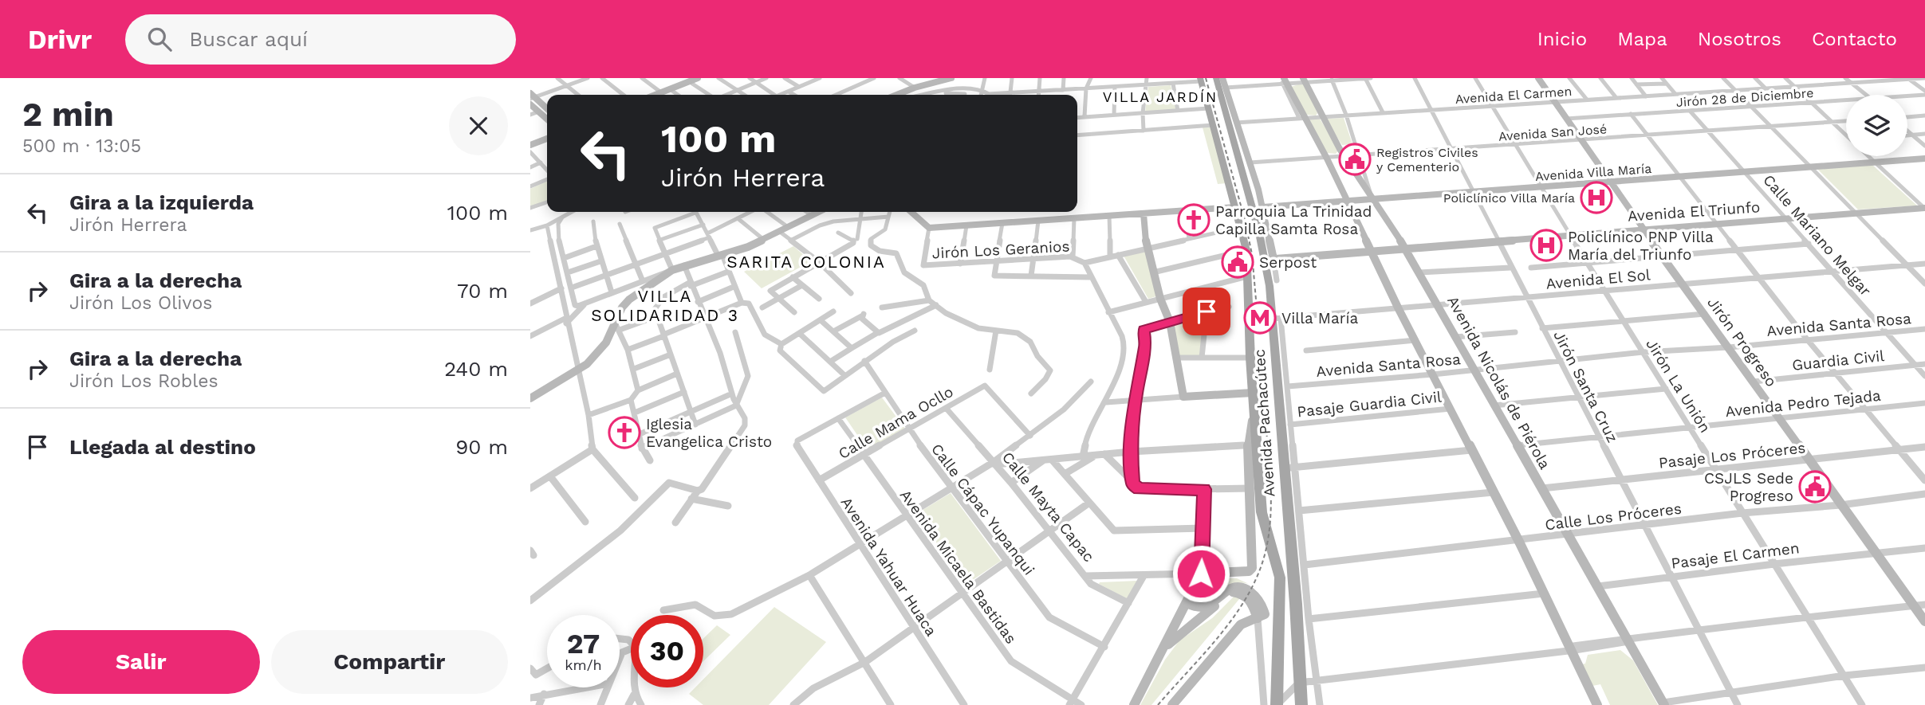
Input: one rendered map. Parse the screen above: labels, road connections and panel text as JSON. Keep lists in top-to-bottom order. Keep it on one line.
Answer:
{"streets":{"main road":["Avenida Pachacútec"],"street":["Avenida El Carmen","Jirón 28 de Diciembre","Avenida San José","Avenida Villa María","Avenida El Triunfo","Calle Mariano Melgar","Jirón Los Geranios","Avenida El Sol","Avenida Santa Rosa","Jirón Progreso","Guardia Civil","Avenida Nicolás de Piérola","Jirón La Unión","Jirón Santa Cruz","Avenida Pedro Tejada","Pasaje Guardia Civil","Calle Mama Ocllo","Pasaje Los Próceres","Calle Mayta Capac","Calle Cápac Yupanqui","Calle Los Próceres","Pasaje El Carmen","Avenida Yahuar Huaca","Avenida Micaela Bastidas"]},"crossings":[["Avenida El Carmen","Jirón Progreso"],["Avenida El Carmen","Avenida Nicolás de Piérola"],["Avenida El Carmen","Jirón La Unión"],["Avenida El Carmen","Jirón Santa Cruz"],["Avenida El Carmen","Avenida Pachacútec"],["Jirón 28 de Diciembre","Calle Mariano Melgar"],["Jirón 28 de Diciembre","Jirón Progreso"],["Avenida San José","Calle Mariano Melgar"],["Avenida San José","Jirón Progreso"],["Avenida San José","Avenida Nicolás de Piérola"],["Avenida San José","Jirón La Unión"],["Avenida San José","Jirón Santa Cruz"],["Avenida San José","Avenida Pachacútec"],["Avenida Villa María","Calle Mariano Melgar"],["Avenida Villa María","Jirón Progreso"],["Avenida Villa María","Avenida Nicolás de Piérola"],["Avenida Villa María","Jirón La Unión"],["Avenida Villa María","Jirón Santa Cruz"],["Avenida Villa María","Avenida Pachacútec"],["Avenida El Triunfo","Calle Mariano Melgar"],["Avenida El Triunfo","Jirón Progreso"],["Avenida El Triunfo","Avenida Nicolás de Piérola"],["Avenida El Triunfo","Jirón La Unión"],["Avenida El Triunfo","Jirón Santa Cruz"],["Avenida El Triunfo","Avenida Pachacútec"],["Calle Mariano Melgar","Avenida El Sol"],["Calle Mariano Melgar","Avenida Santa Rosa"],["Calle Mariano Melgar","Guardia Civil"],["Jirón Los Geranios","Avenida Pachacútec"],["Avenida El Sol","Jirón Progreso"],["Avenida El Sol","Avenida Nicolás de Piérola"],["Avenida El Sol","Jirón La Unión"],["Avenida El Sol","Jirón Santa Cruz"],["Avenida El Sol","Avenida Pachacútec"],["Avenida Santa Rosa","Jirón Progreso"],["Avenida Santa Rosa","Avenida Nicolás de Piérola"],["Avenida Santa Rosa","Jirón La Unión"],["Avenida Santa Rosa","Jirón Santa Cruz"],["Avenida Santa Rosa","Avenida Pachacútec"],["Jirón Progreso","Guardia Civil"],["Jirón Progreso","Avenida Pedro Tejada"],["Jirón Progreso","Pasaje Los Próceres"],["Jirón Progreso","Calle Los Próceres"],["Jirón Progreso","Pasaje El Carmen"],["Avenida Nicolás de Piérola","Avenida Pedro Tejada"],["Avenida Nicolás de Piérola","Pasaje Los Próceres"],["Avenida Nicolás de Piérola","Calle Los Próceres"],["Avenida Nicolás de Piérola","Pasaje El Carmen"],["Jirón La Unión","Avenida Pedro Tejada"],["Jirón La Unión","Pasaje Los Próceres"],["Jirón La Unión","Calle Los Próceres"],["Jirón La Unión","Pasaje El Carmen"],["Jirón Santa Cruz","Avenida Pedro Tejada"],["Jirón Santa Cruz","Pasaje Los Próceres"],["Jirón Santa Cruz","Calle Los Próceres"],["Jirón Santa Cruz","Pasaje El Carmen"],["Pasaje Guardia Civil","Avenida Pachacútec"],["Calle Mama Ocllo","Calle Mayta Capac"],["Calle Mama Ocllo","Calle Cápac Yupanqui"],["Calle Mama Ocllo","Avenida Yahuar Huaca"],["Calle Mama Ocllo","Avenida Micaela Bastidas"],["Avenida Pachacútec","Calle Mayta Capac"],["Avenida Pachacútec","Calle Los Próceres"],["Avenida Yahuar Huaca","Avenida Micaela Bastidas"]],"districts":["VILLA JARDÍN","SARITA COLONIA","VILLA SOLIDARIDAD 3"],"places":{"public building":["Registros Civiles y Cementerio","Serpost","CSJLS Sede Progreso"],"hospital":["Policlínico Villa María","Policlínico PNP Villa María del Triunfo"],"church":["Parroquia La Trinidad Capilla Samta Rosa","Iglesia Evangelica Cristo"],"metro station":["Villa María"]},"page":{"header":"Drivr","search":"Buscar aquí","nav":["Inicio","Mapa","Nosotros","Contacto"],"heading":["2 min","500 m · 13:05"],"turn":["100 m","Jirón Herrera"],"list":[{"name":"Gira a la izquierda","note":"Jirón Herrera","value":"100 m"},{"name":"Gira a la derecha","note":"Jirón Los Olivos","value":"70 m"},{"name":"Gira a la derecha","note":"Jirón Los Robles","value":"240 m"},{"name":"Llegada al destino","value":"90 m"}],"speed":"27 km/h","limit":"30","buttons":["Salir","Compartir"]}}
